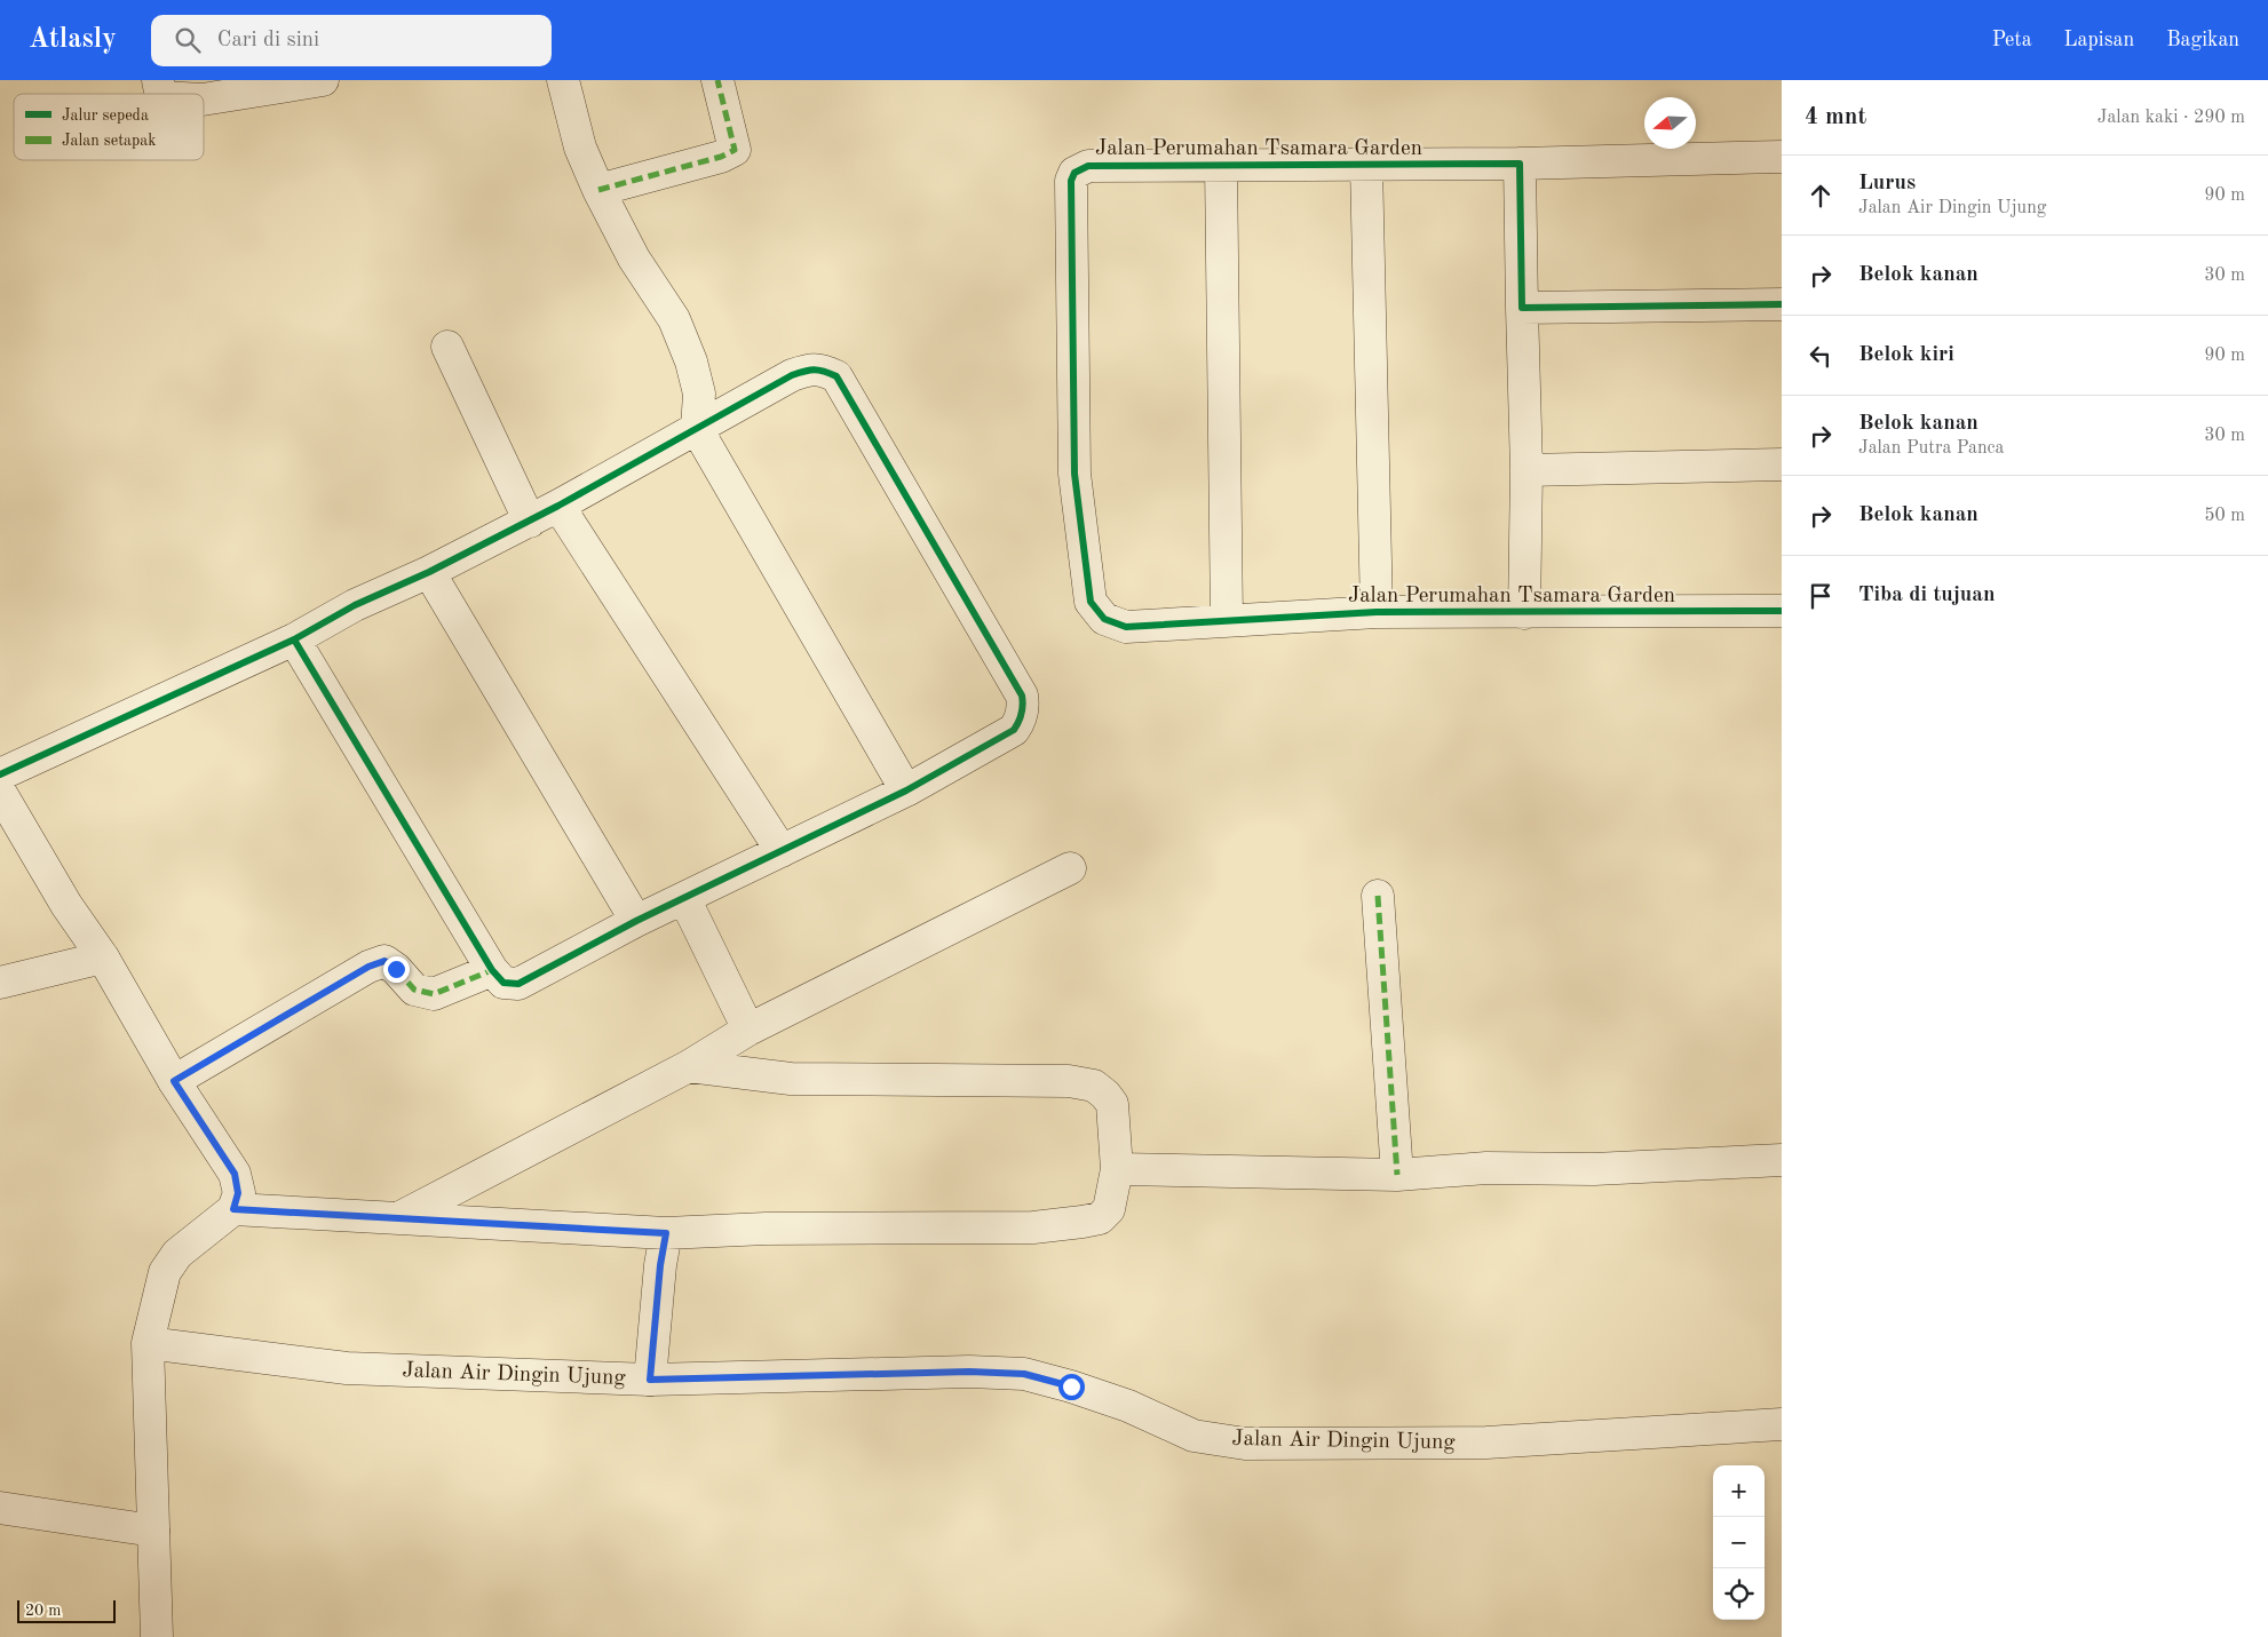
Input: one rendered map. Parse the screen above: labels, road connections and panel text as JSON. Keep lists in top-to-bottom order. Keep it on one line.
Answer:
{"streets":{"street":["Jalan Perumahan Tsamara Garden","Jalan Air Dingin Ujung"]},"legend":["Jalur sepeda","Jalan setapak"],"scale_bar":"20 m","north":"left","page":{"header":"Atlasly","search":"Cari di sini","nav":["Peta","Lapisan","Bagikan"],"heading":["4 mnt","Jalan kaki · 290 m"],"list":[["Lurus","Jalan Air Dingin Ujung","90 m"],["Belok kanan","30 m"],["Belok kiri","90 m"],["Belok kanan","Jalan Putra Panca","30 m"],["Belok kanan","50 m"],"Tiba di tujuan"],"map_buttons":["+","−"],"scale":"20 m"}}
